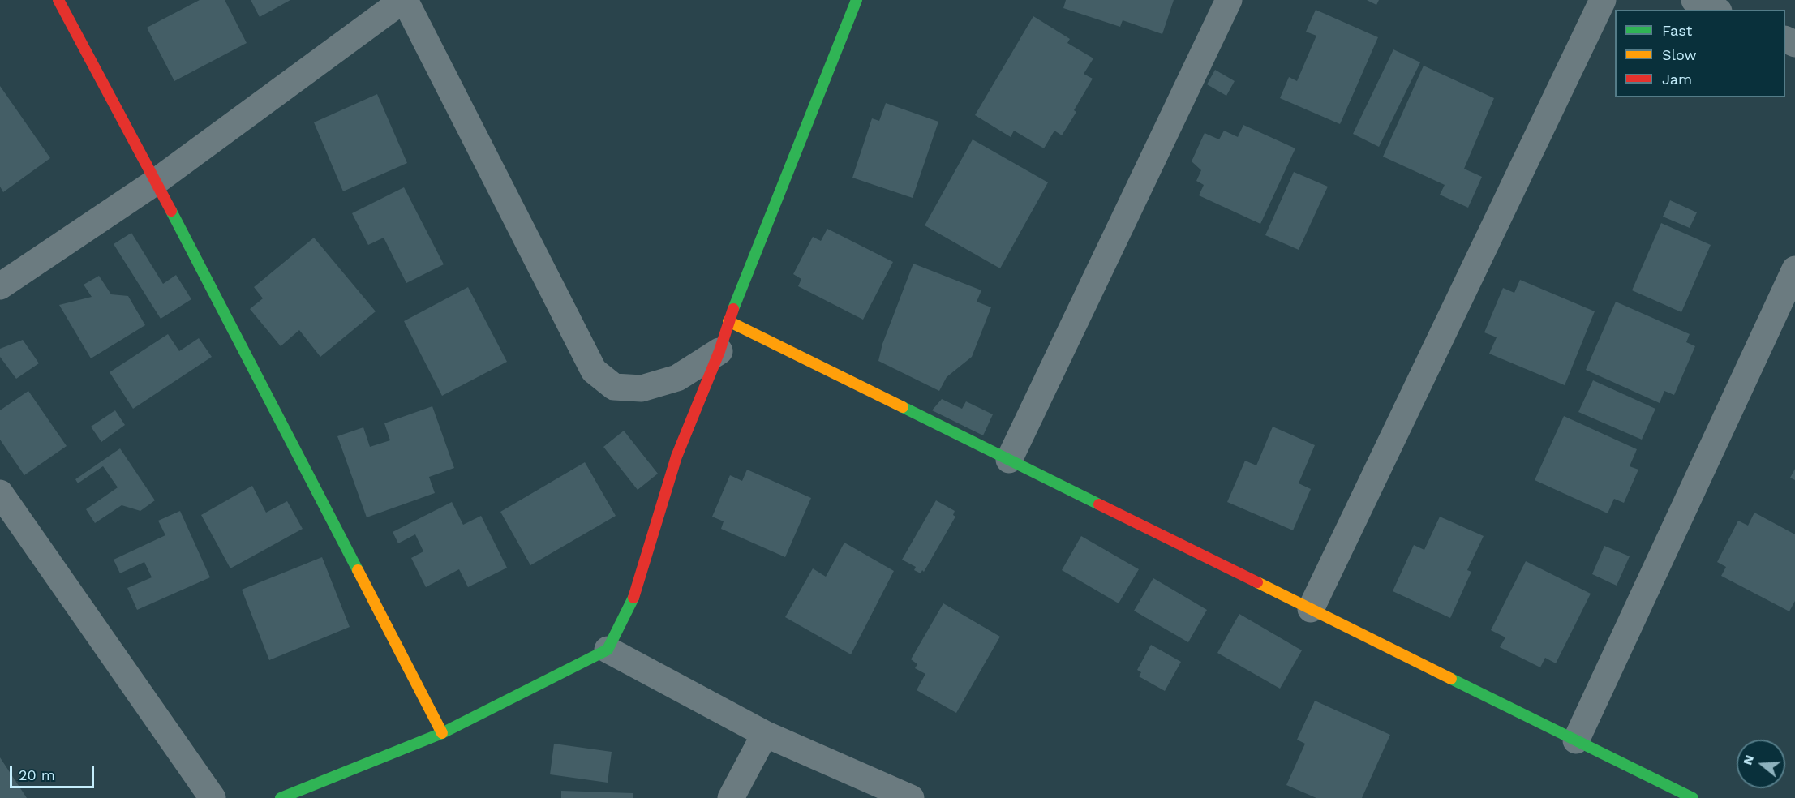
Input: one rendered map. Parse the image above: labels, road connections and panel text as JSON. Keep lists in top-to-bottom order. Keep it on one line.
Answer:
{"legend":["Fast","Slow","Jam"],"scale_bar":"20 m","north":"left"}
